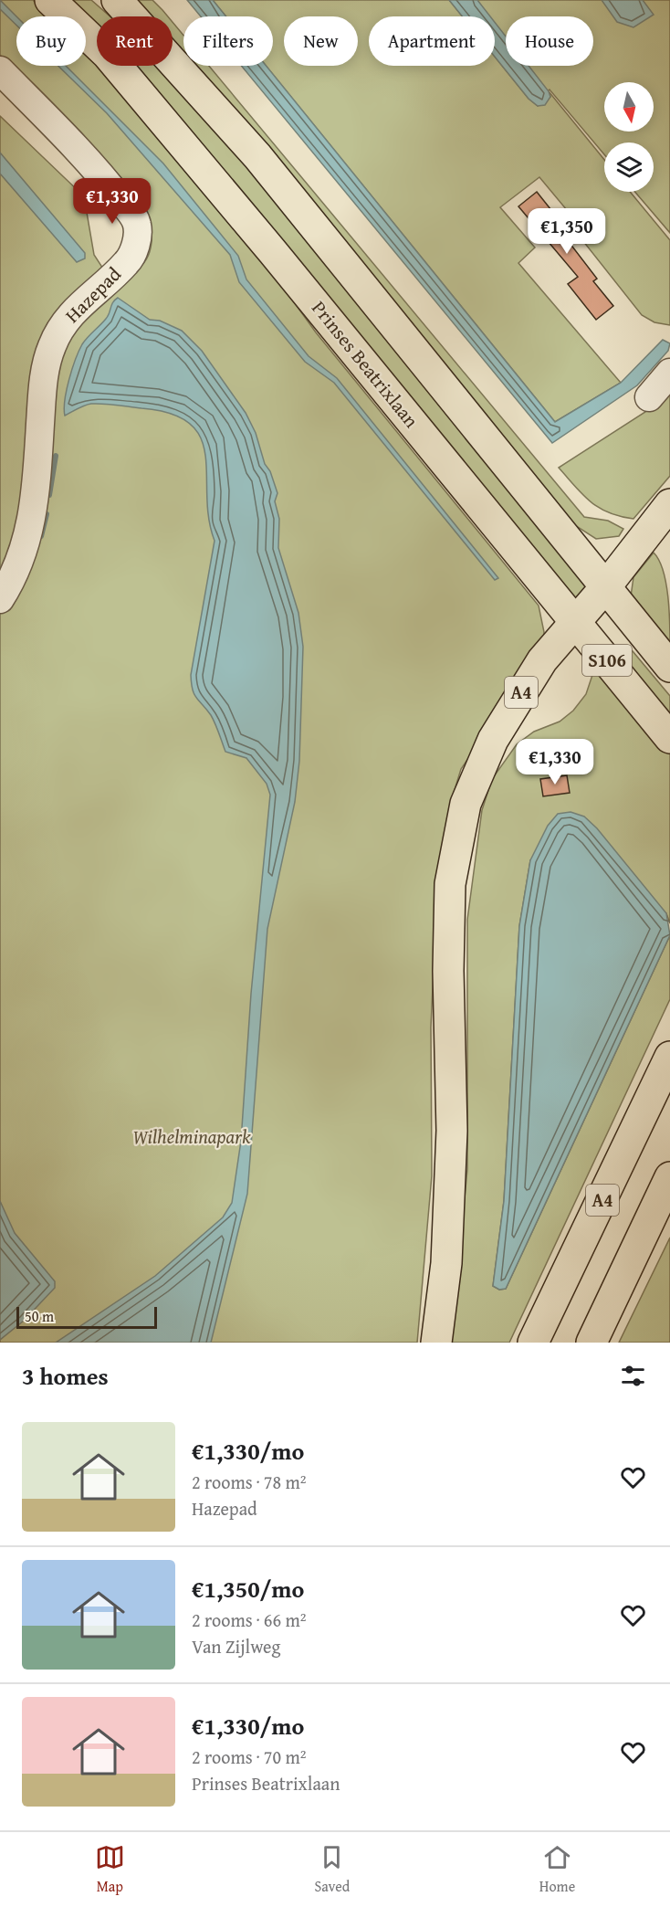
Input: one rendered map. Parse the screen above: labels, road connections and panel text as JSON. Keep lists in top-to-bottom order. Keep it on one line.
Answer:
{"streets":{"main road":["Prinses Beatrixlaan","S106","A4"],"street":["Hazepad"]},"crossings":[["Prinses Beatrixlaan","A4"],["S106","A4"]],"parks":["Wilhelminapark"],"scale_bar":"50 m","north":"bottom","page":{"chip":["Buy","Rent","Filters","New","Apartment","House"],"price":["€1,330","€1,350","€1,330"],"scale":"50 m","heading":"3 homes","list":[{"name":"€1,330/mo","note":"2 rooms · 78 m² · Hazepad"},{"name":"€1,350/mo","note":"2 rooms · 66 m² · Van Zijlweg"},{"name":"€1,330/mo","note":"2 rooms · 70 m² · Prinses Beatrixlaan"}],"tabs":["Map","Saved","Home"]}}
